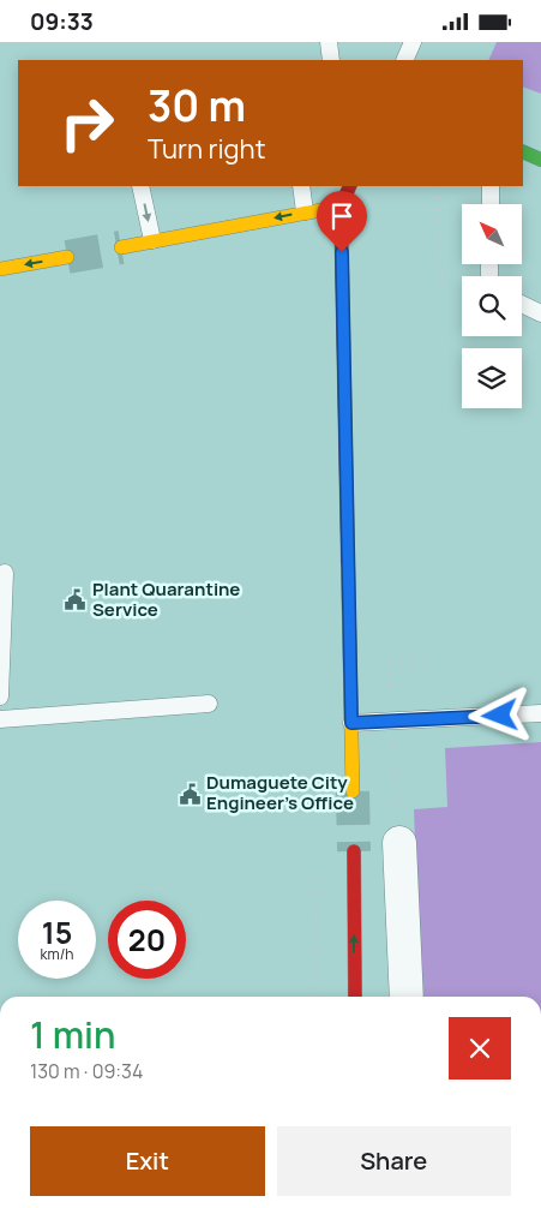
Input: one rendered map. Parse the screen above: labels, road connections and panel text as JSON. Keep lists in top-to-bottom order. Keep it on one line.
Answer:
{"places":{"public building":["Plant Quarantine Service","Dumaguete City Engineer's Office"]},"north":"top left","page":{"status":"09:33","turn":["30 m","Turn right"],"speed":"15 km/h","limit":"20","heading":["1 min","130 m · 09:34"],"buttons":["Exit","Share"]}}
